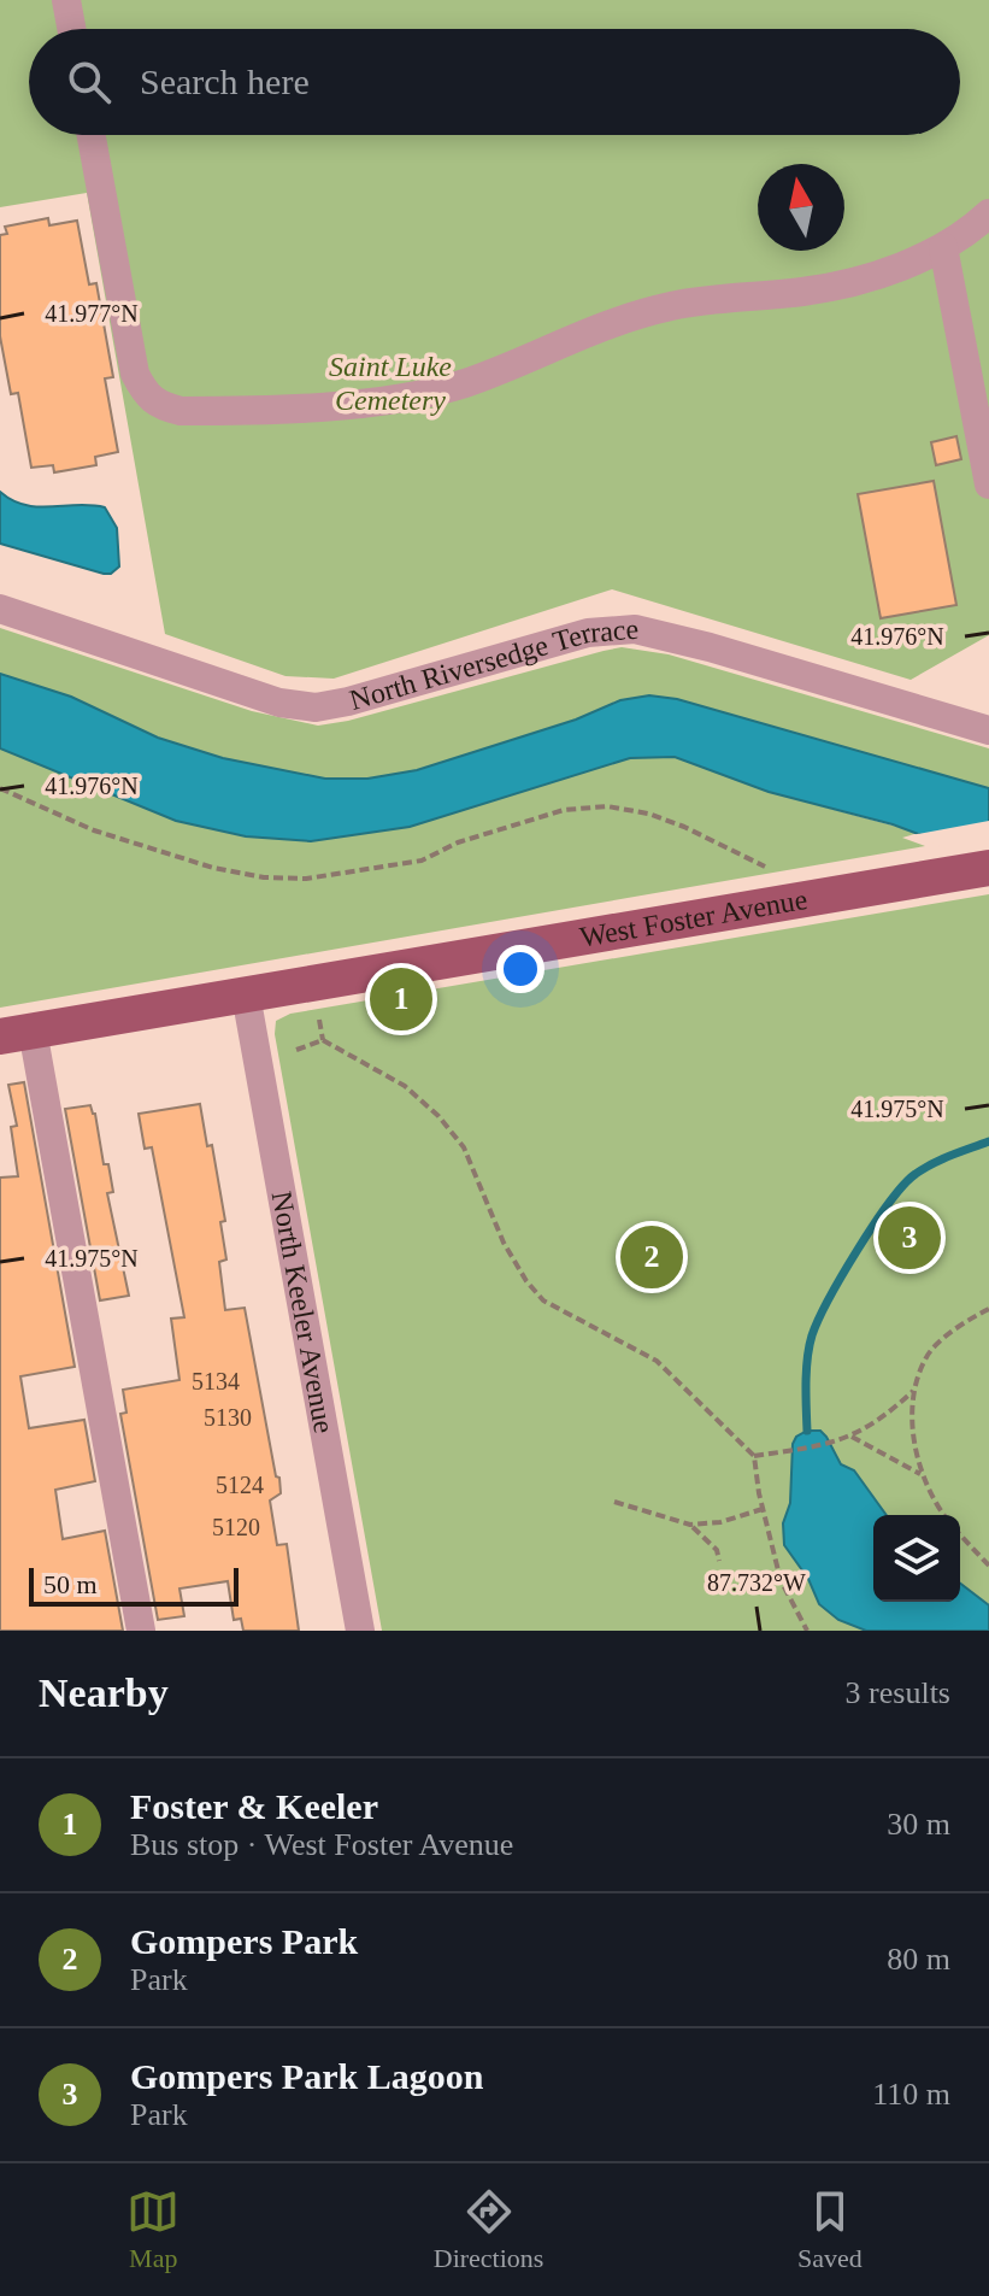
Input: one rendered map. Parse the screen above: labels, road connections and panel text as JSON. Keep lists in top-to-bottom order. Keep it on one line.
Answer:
{"streets":{"main road":["West Foster Avenue"],"street":["North Riversedge Terrace","North Keeler Avenue"]},"crossings":[["West Foster Avenue","North Keeler Avenue"]],"parks":["Saint Luke Cemetery"],"house_numbers":["5134","5130","5124","5120"],"scale_bar":"50 m","north":"top","page":{"search":"Search here","pins":["1","3","2"],"scale":"50 m","heading":["Nearby","3 results"],"list":[{"mark":"1","name":"Foster & Keeler","note":"Bus stop · West Foster Avenue","value":"30 m"},{"mark":"2","name":"Gompers Park","note":"Park","value":"80 m"},{"mark":"3","name":"Gompers Park Lagoon","note":"Park","value":"110 m"}],"nav":["Map","Directions","Saved"]},"coordinates":["41.977°N","41.976°N","41.975°N","87.732°W"]}
